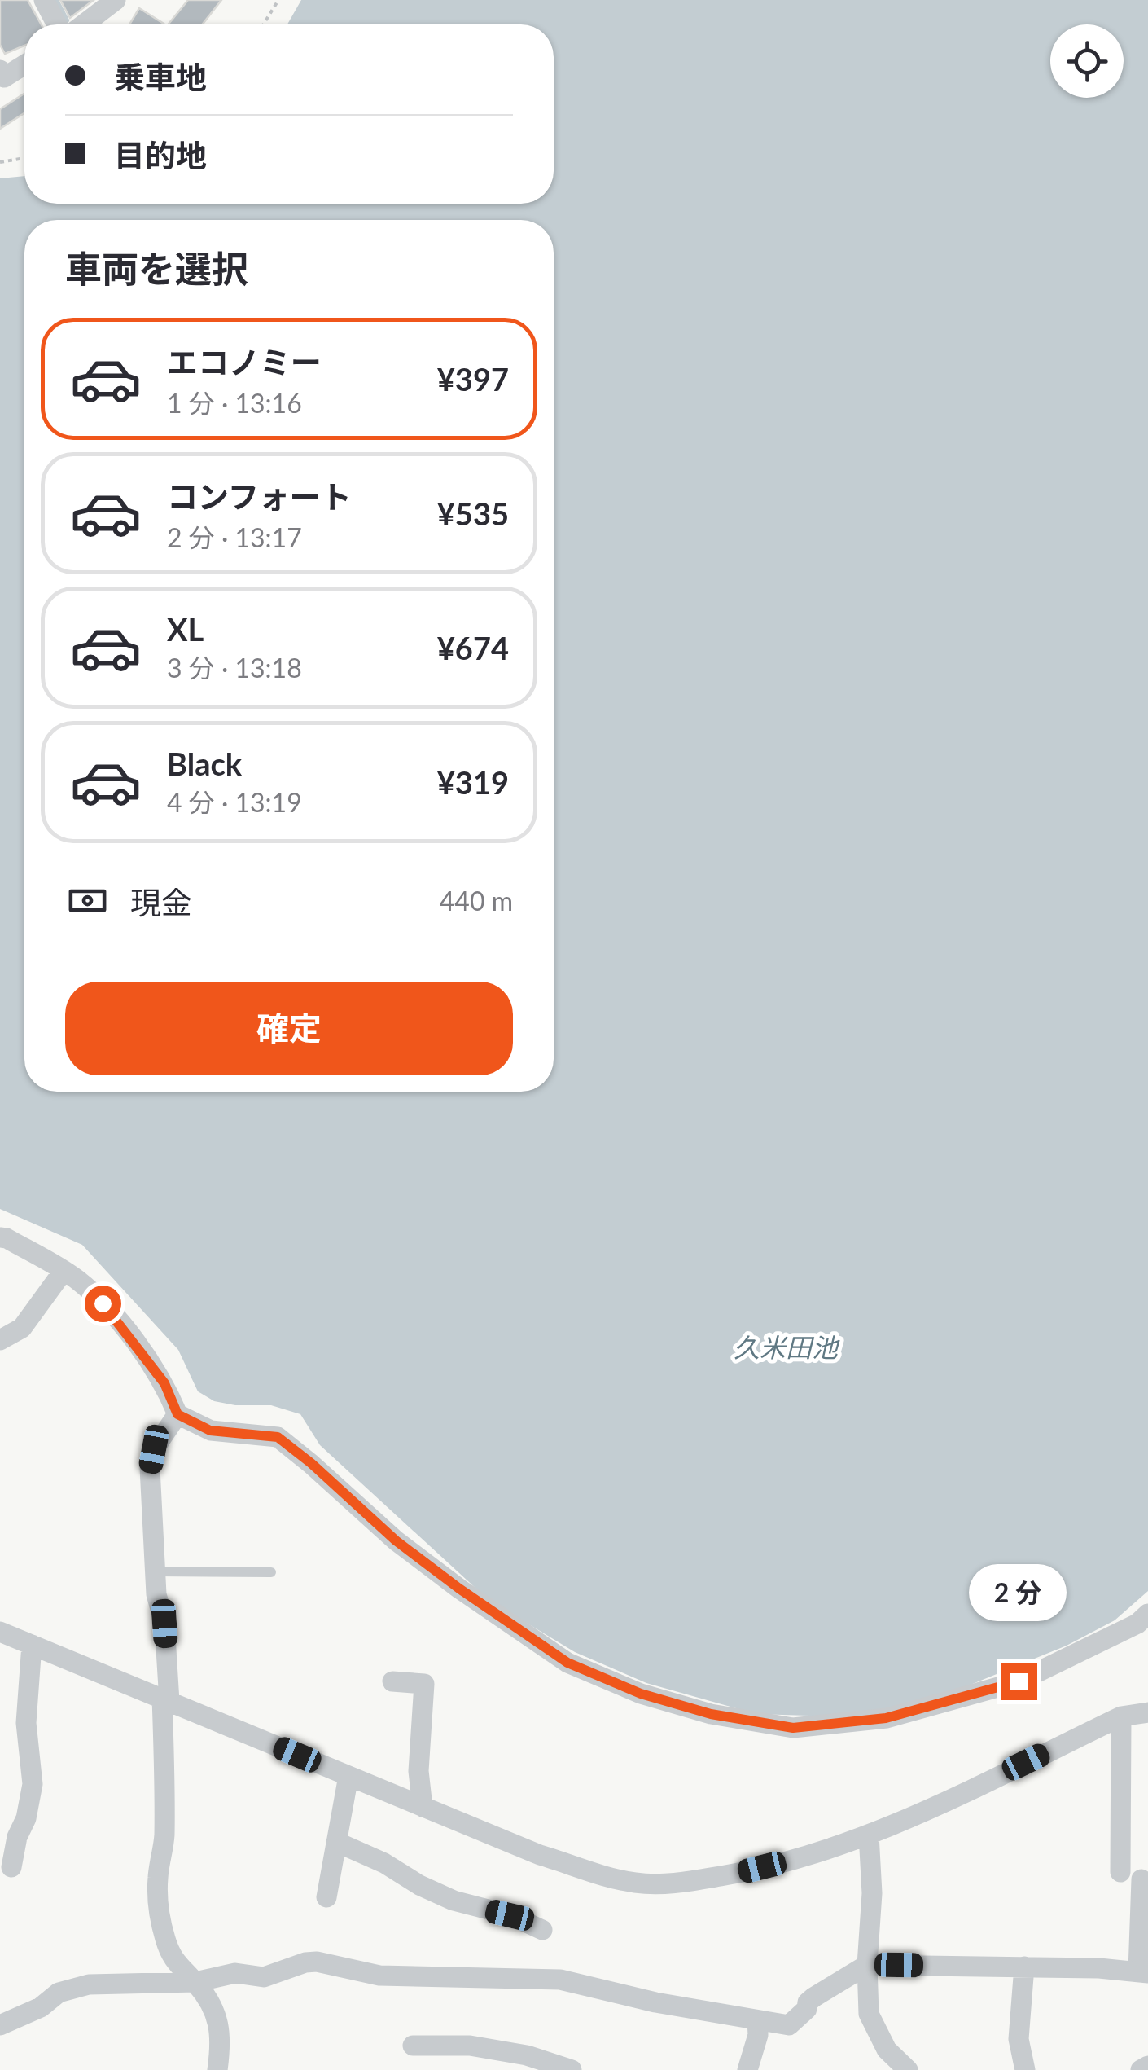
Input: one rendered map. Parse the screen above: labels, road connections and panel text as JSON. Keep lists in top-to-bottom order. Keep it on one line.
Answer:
{"water":["久米田池"],"page":{"banner":["乗車地","目的地"],"heading":"車両を選択","list":[{"name":"エコノミー","note":"1 分 · 13:16","value":"¥397"},{"name":"コンフォート","note":"2 分 · 13:17","value":"¥535"},{"name":"XL","note":"3 分 · 13:18","value":"¥674"},{"name":"Black","note":"4 分 · 13:19","value":"¥319"}],"pay":["現金","440 m"],"buttons":"確定","bubble":"2 分"}}
